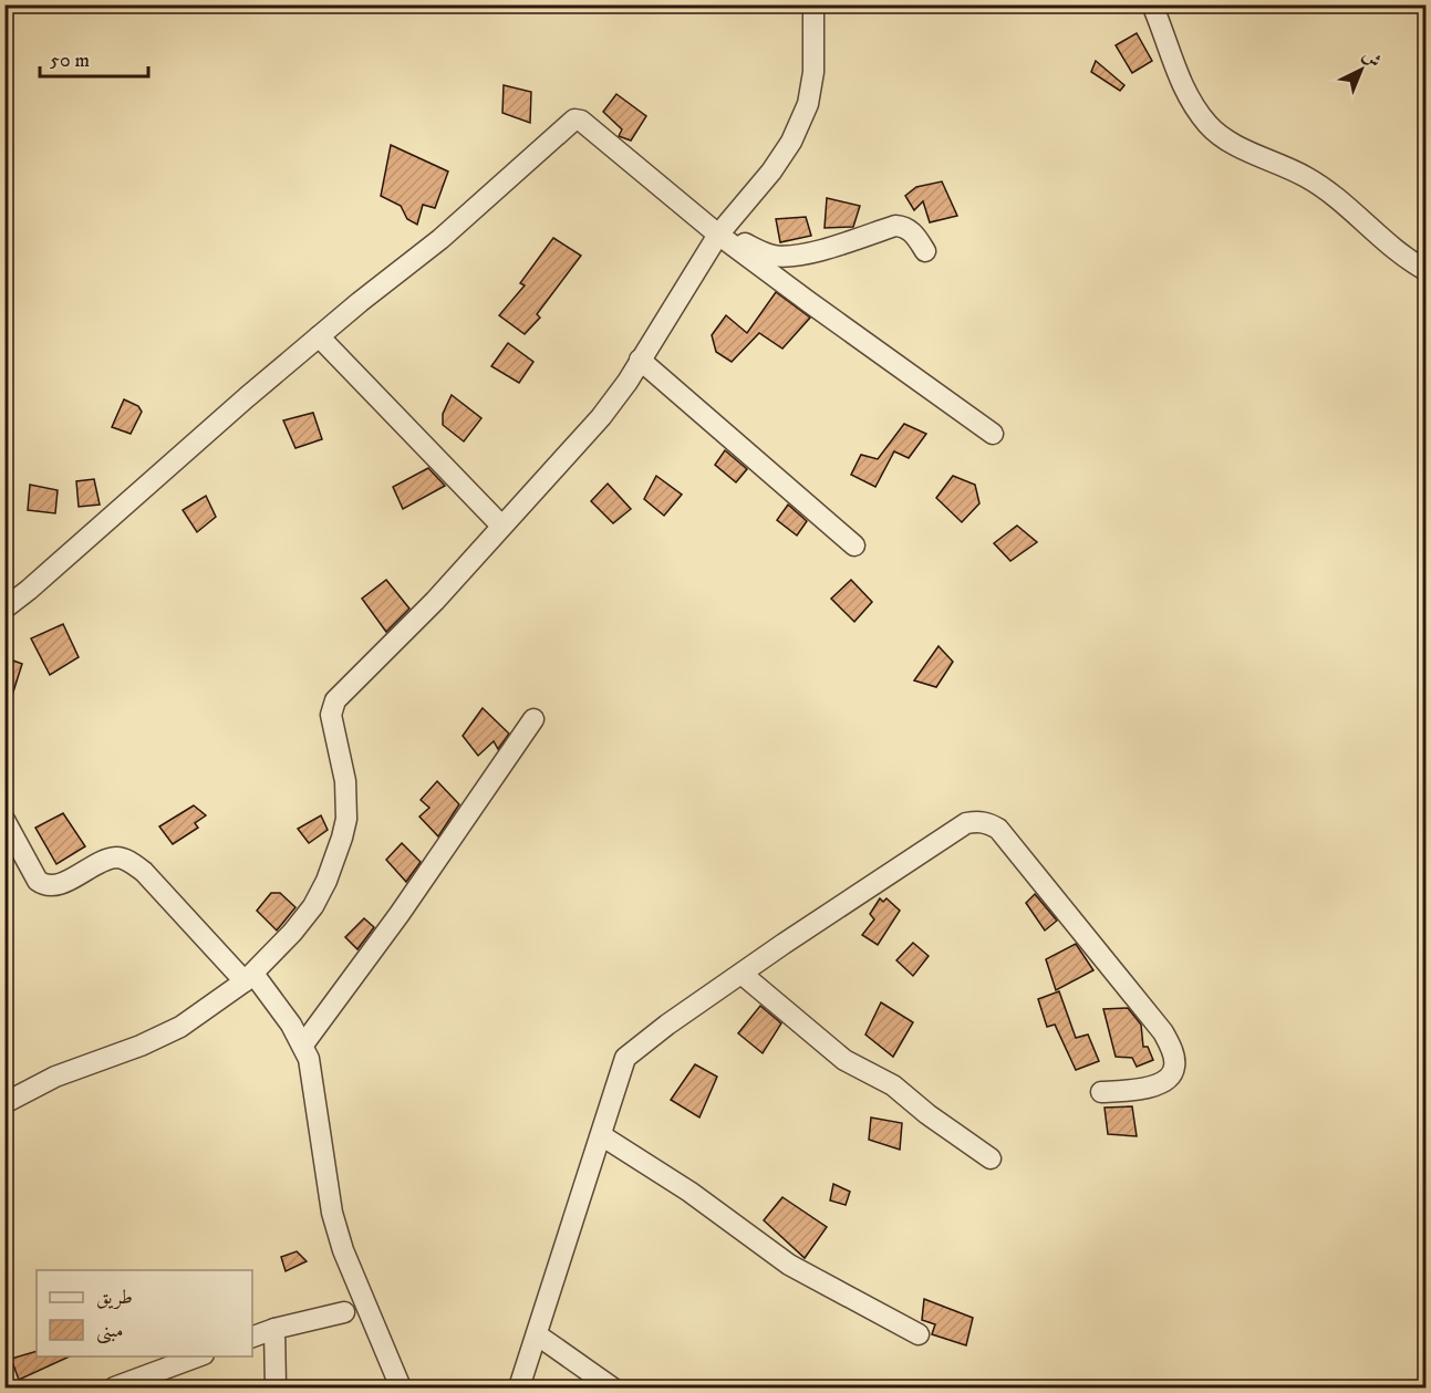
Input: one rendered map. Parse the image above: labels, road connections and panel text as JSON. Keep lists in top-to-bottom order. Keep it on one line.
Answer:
{"legend":["طريق","مبنى"],"scale_bar":"50 m","north":"top right"}
